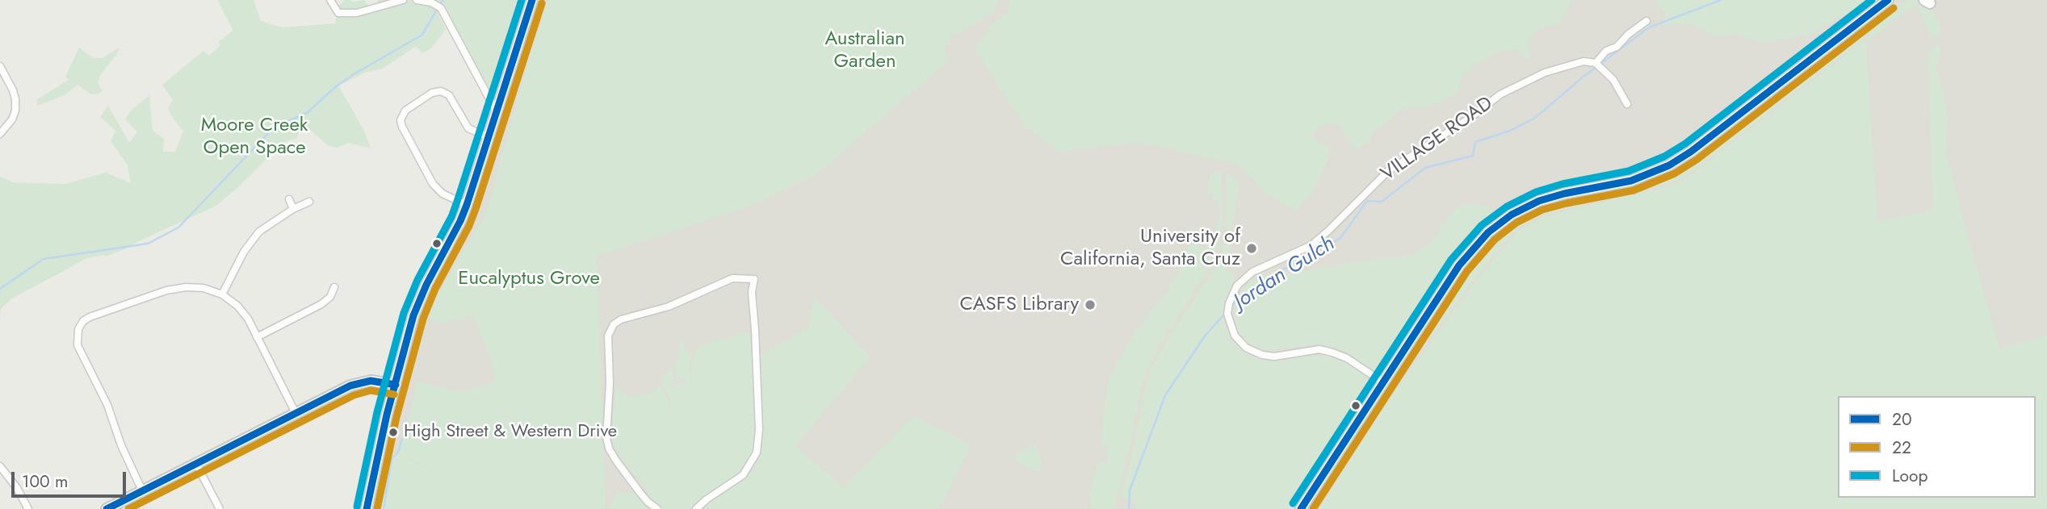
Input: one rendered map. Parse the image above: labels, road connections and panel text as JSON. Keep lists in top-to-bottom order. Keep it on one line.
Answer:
{"streets":{"street":["VILLAGE ROAD"]},"water":["Jordan Gulch"],"parks":["Australian Garden","Moore Creek Open Space","Eucalyptus Grove"],"places":["University of California, Santa Cruz","CASFS Library","High Street & Western Drive"],"lines":["transit line 20","transit line Loop","transit line 22"],"legend":["20","22","Loop"],"scale_bar":"100 m"}
